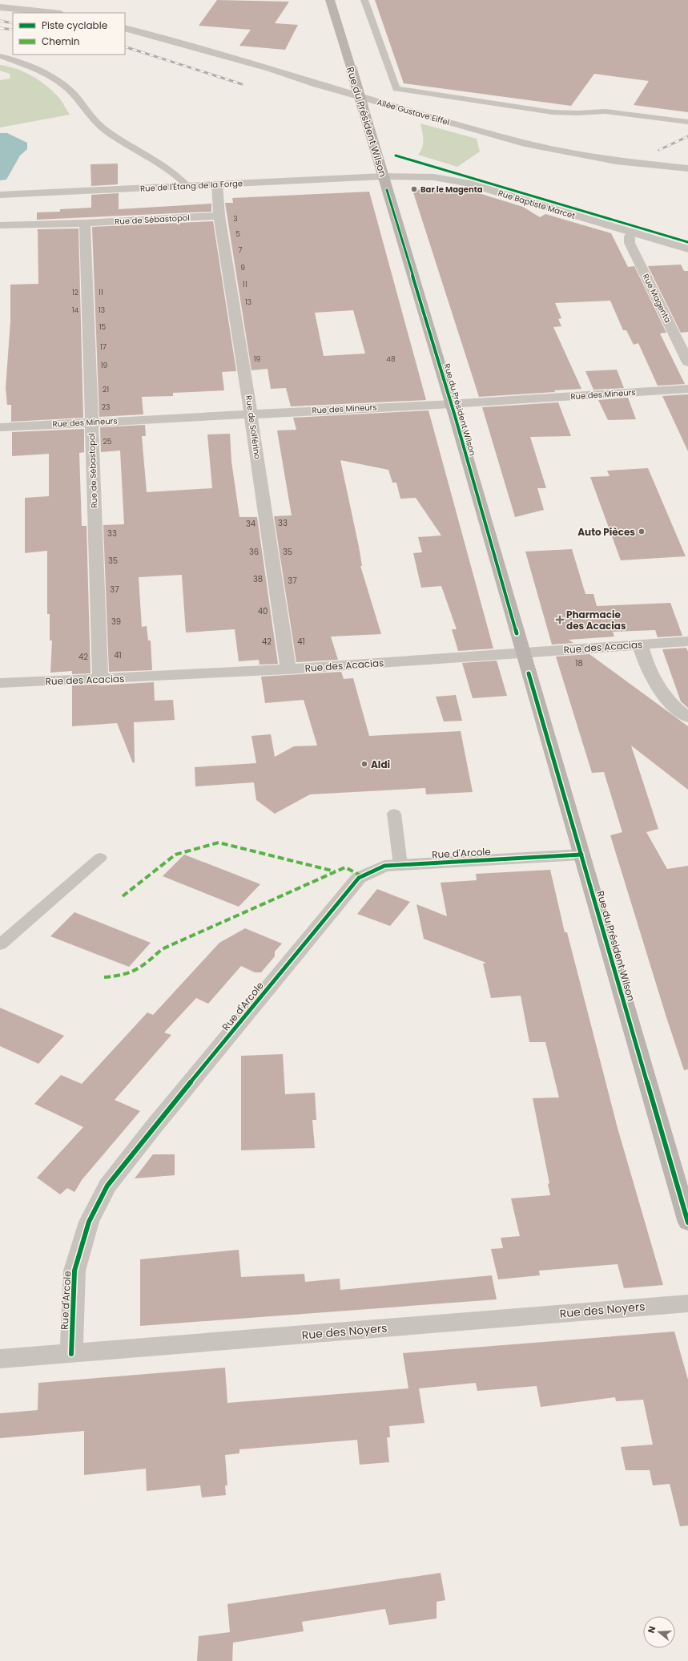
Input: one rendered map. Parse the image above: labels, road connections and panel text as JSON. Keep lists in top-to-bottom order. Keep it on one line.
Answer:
{"streets":{"main road":["Rue du Président Wilson"],"street":["Allée Gustave Eiffel","Rue de l'Étang de la Forge","Rue Baptiste Marcet","Rue de Sébastopol","Rue Magenta","Rue des Mineurs","Rue de Solférino","Rue des Acacias","Rue d'Arcole","Rue des Noyers"]},"crossings":[["Rue du Président Wilson","Rue de l'Étang de la Forge"],["Rue du Président Wilson","Rue Baptiste Marcet"],["Rue du Président Wilson","Rue des Mineurs"],["Rue du Président Wilson","Rue des Acacias"],["Rue du Président Wilson","Rue d'Arcole"],["Rue de l'Étang de la Forge","Rue Baptiste Marcet"],["Rue de l'Étang de la Forge","Rue de Solférino"],["Rue Baptiste Marcet","Rue Magenta"],["Rue de Sébastopol","Rue des Mineurs"],["Rue de Sébastopol","Rue de Solférino"],["Rue de Sébastopol","Rue des Acacias"],["Rue des Mineurs","Rue de Solférino"],["Rue de Solférino","Rue des Acacias"],["Rue d'Arcole","Rue des Noyers"]],"places":{"other":["Bar le Magenta","Auto Pièces","Aldi"],"health":["Pharmacie des Acacias"]},"house_numbers":["3","5","7","9","11","12","11","13","14","13","15","17","19","48","19","21","23","25","33","34","33","36","35","35","38","37","37","40","39","42","41","41","42","18"],"legend":["Piste cyclable","Chemin"],"north":"left"}
